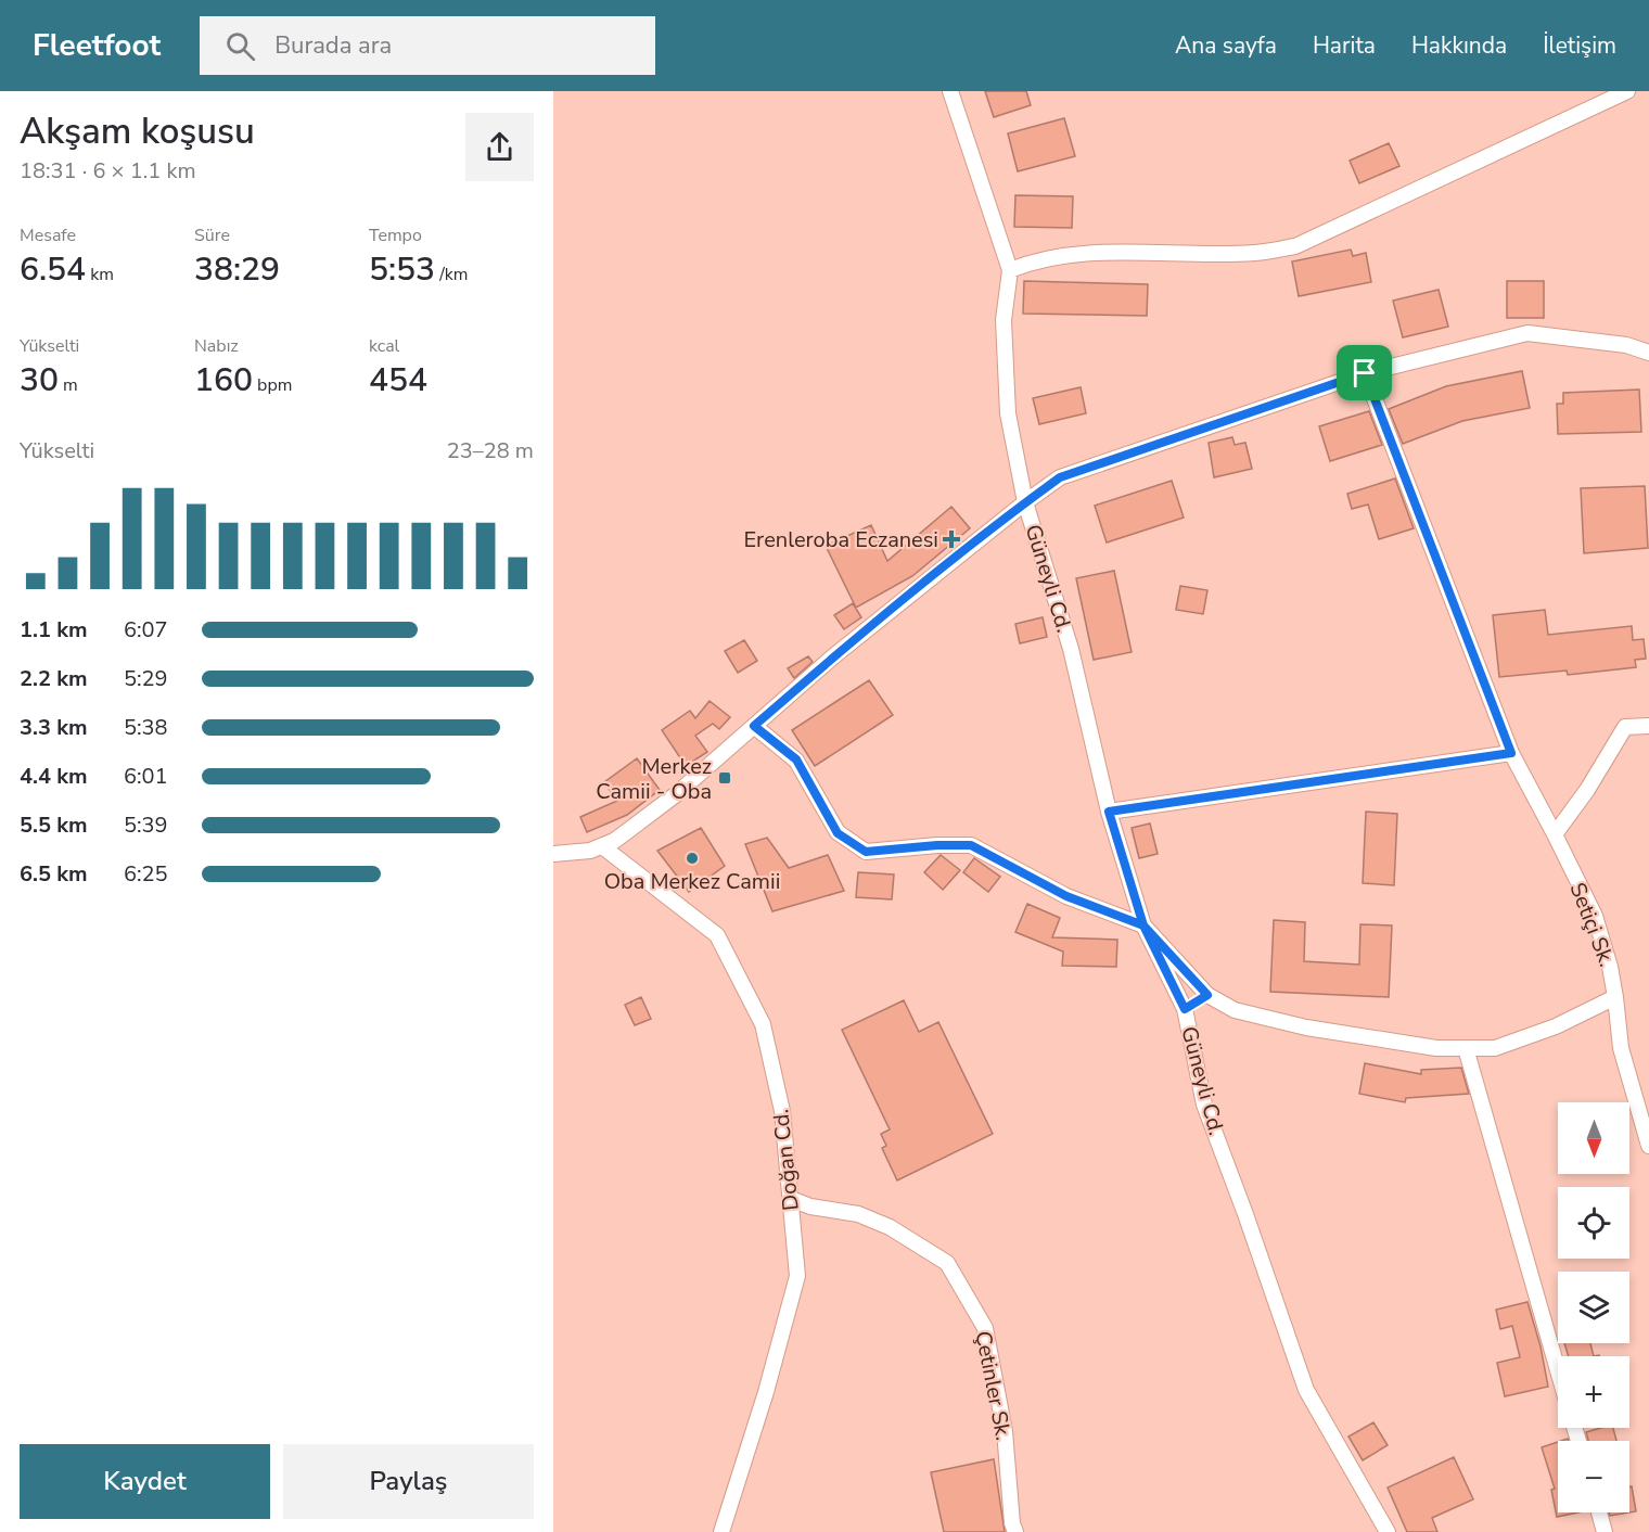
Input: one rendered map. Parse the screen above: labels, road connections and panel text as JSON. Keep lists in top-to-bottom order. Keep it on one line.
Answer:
{"streets":{"street":["Güneyli Cd.","Setiçi Sk.","Doğan Cd.","Çetinler Sk."]},"crossings":[["Doğan Cd.","Çetinler Sk."]],"places":{"health":["Erenleroba Eczanesi"],"transit":["Merkez Camii - Oba"],"other":["Oba Merkez Camii"]},"north":"bottom","page":{"header":"Fleetfoot","search":"Burada ara","nav":["Ana sayfa","Harita","Hakkında","İletişim"],"heading":["Akşam koşusu","18:31 · 6 × 1.1 km"],"stats":[["Mesafe","6.54 km"],["Süre","38:29"],["Tempo","5:53 /km"],["Yükselti","30 m"],["Nabız","160 bpm"],["kcal","454"]],"chart":["Yükselti","23–28 m"],"list":[{"name":"1.1 km","note":"6:07"},{"name":"2.2 km","note":"5:29"},{"name":"3.3 km","note":"5:38"},{"name":"4.4 km","note":"6:01"},{"name":"5.5 km","note":"5:39"},{"name":"6.5 km","note":"6:25"}],"map_buttons":["+","−"],"buttons":["Kaydet","Paylaş"]}}
